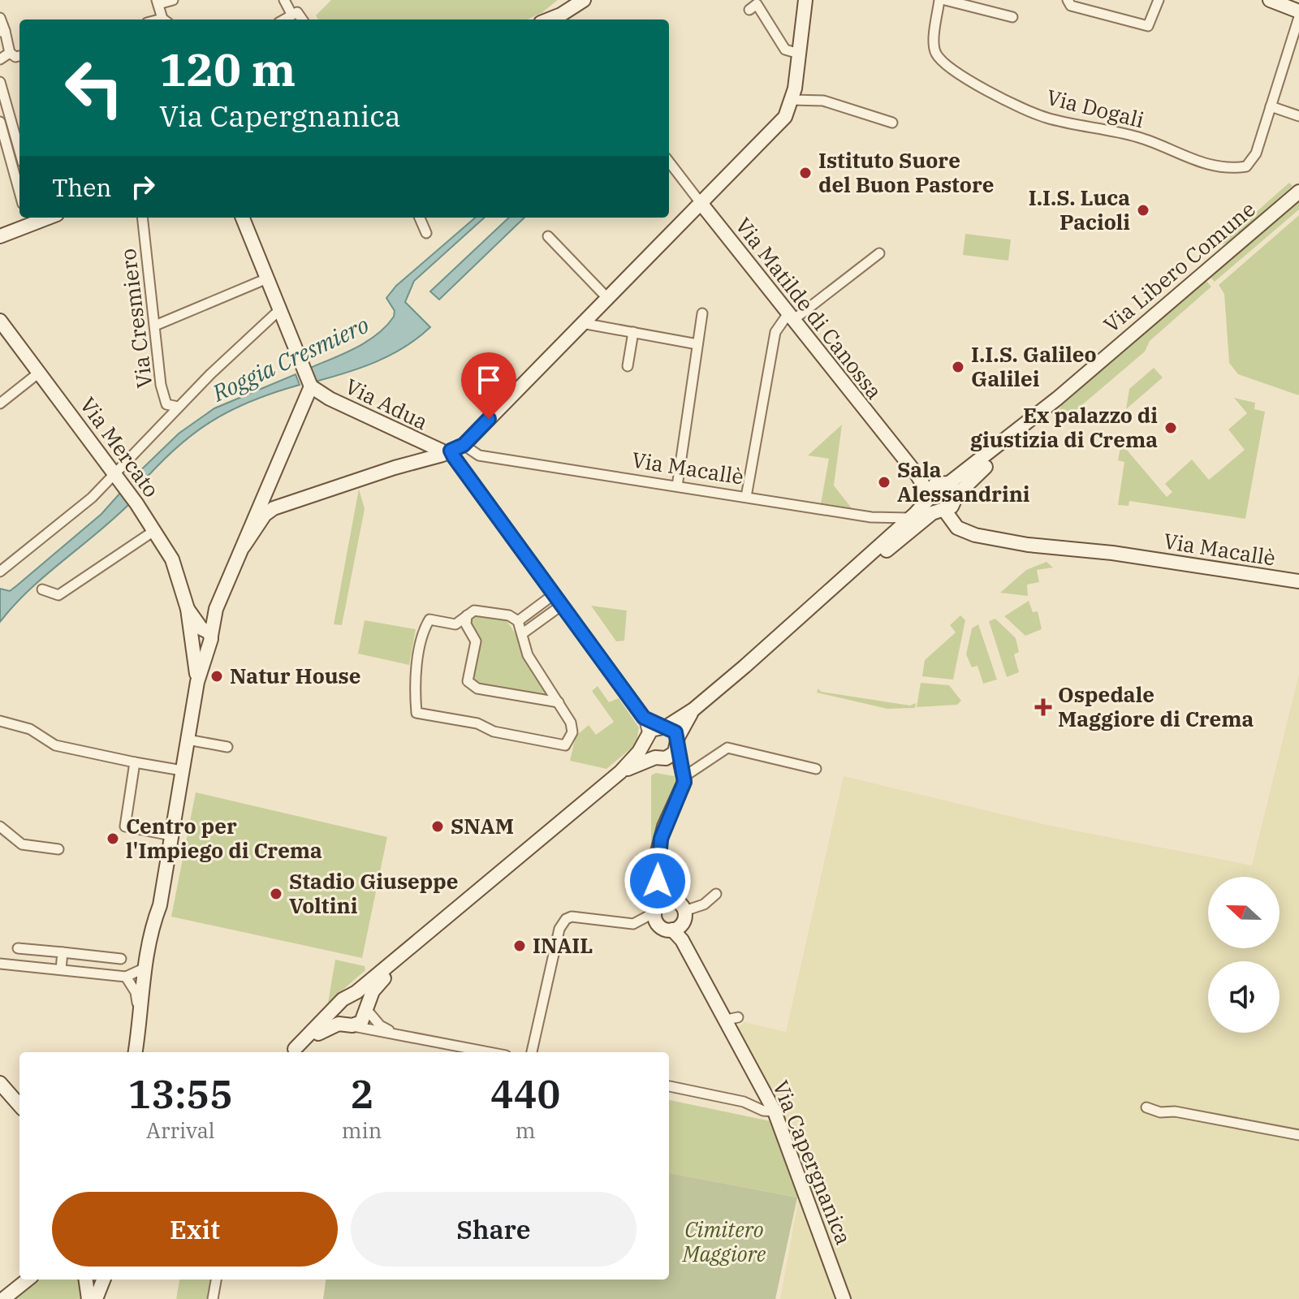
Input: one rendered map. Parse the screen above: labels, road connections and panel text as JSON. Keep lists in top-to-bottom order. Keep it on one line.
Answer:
{"streets":{"street":["Via Dogali","Via Libero Comune","Via Matilde di Canossa","Via Cresmiero","Via Adua","Via Mercato","Via Macallè","Via Capergnanica"]},"crossings":[["Via Libero Comune","Via Matilde di Canossa"],["Via Libero Comune","Via Macallè"],["Via Matilde di Canossa","Via Macallè"]],"water":["Roggia Cresmiero"],"parks":["Cimitero Maggiore"],"places":{"other":["Istituto Suore del Buon Pastore","I.I.S. Luca Pacioli","I.I.S. Galileo Galilei","Ex palazzo di giustizia di Crema","Sala Alessandrini","Natur House","SNAM","Centro per l'Impiego di Crema","Stadio Giuseppe Voltini","INAIL"],"health":["Ospedale Maggiore di Crema"]},"north":"left","page":{"turn":["120 m","Via Capergnanica"],"then":"Then","eta":["13:55","Arrival","2","min","440","m"],"buttons":["Exit","Share"]}}
